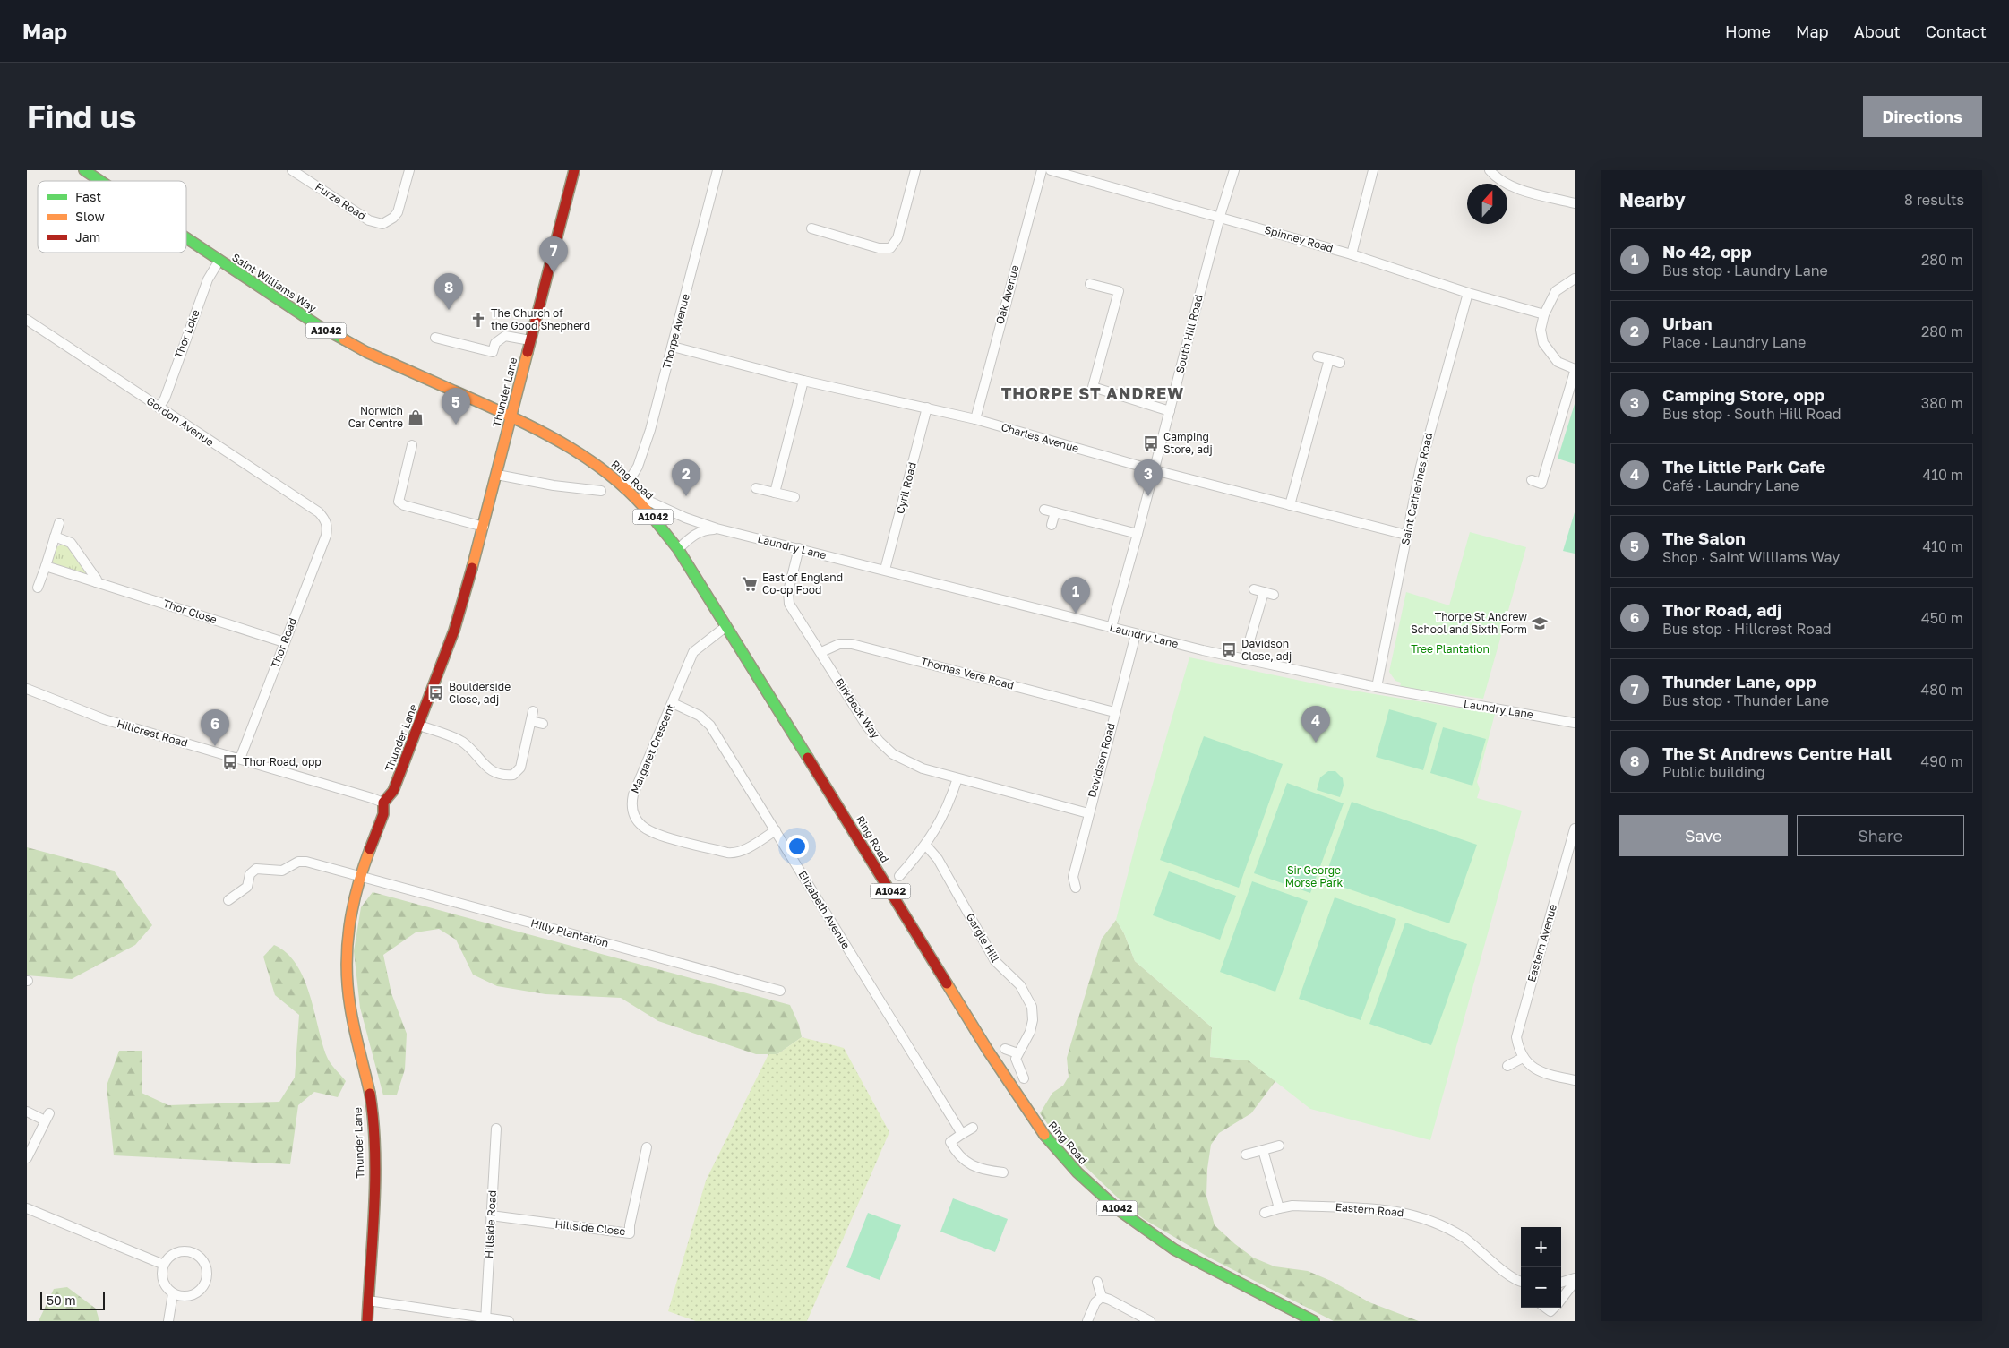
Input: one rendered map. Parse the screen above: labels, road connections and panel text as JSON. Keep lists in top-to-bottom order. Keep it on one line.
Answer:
{"streets":{"main road":["Saint Williams Way","A1042","Thunder Lane","Ring Road"],"street":["Furze Road","Spinney Road","Oak Avenue","Thorpe Avenue","Thor Loke","South Hill Road","Gordon Avenue","Charles Avenue","Cyril Road","Saint Catherines Road","Laundry Lane","Thor Close","Thor Road","Thomas Vere Road","Birkbeck Way","Hillcrest Road","Margaret Crescent","Davidson Road","Elizabeth Avenue","Hilly Plantation","Gargle Hill","Eastern Avenue","Eastern Road","Hillside Road","Hillside Close"]},"crossings":[["Spinney Road","South Hill Road"],["Spinney Road","Saint Catherines Road"],["Saint Williams Way","Thor Loke"],["Saint Williams Way","Thunder Lane"],["Saint Williams Way","Ring Road"],["Oak Avenue","Charles Avenue"],["Thorpe Avenue","Charles Avenue"],["Thorpe Avenue","Ring Road"],["Thorpe Avenue","Laundry Lane"],["Thor Loke","Gordon Avenue"],["South Hill Road","Charles Avenue"],["South Hill Road","Laundry Lane"],["Thunder Lane","Ring Road"],["Thunder Lane","Hillcrest Road"],["Thunder Lane","Hilly Plantation"],["Gordon Avenue","Thor Road"],["Charles Avenue","Cyril Road"],["Charles Avenue","Saint Catherines Road"],["Ring Road","Laundry Lane"],["Ring Road","Margaret Crescent"],["Cyril Road","Laundry Lane"],["Saint Catherines Road","Laundry Lane"],["Laundry Lane","Birkbeck Way"],["Laundry Lane","Davidson Road"],["Thor Close","Thor Road"],["Thor Road","Hillcrest Road"],["Thomas Vere Road","Birkbeck Way"],["Thomas Vere Road","Davidson Road"],["Birkbeck Way","Davidson Road"],["Margaret Crescent","Elizabeth Avenue"],["Hillside Road","Hillside Close"]],"districts":["THORPE ST ANDREW"],"parks":["Tree Plantation","Sir George Morse Park"],"places":{"church":["The Church of the Good Shepherd"],"shop":["Norwich Car Centre"],"bus stop":["Camping Store, adj","Davidson Close, adj","Boulderside Close, adj","Thor Road, opp"],"supermarket":["East of England Co-op Food"],"school or university":["Thorpe St Andrew School and Sixth Form"]},"legend":["Fast","Slow","Jam"],"scale_bar":"50 m","north":"top","page":{"header":"Map","nav":["Home","Map","About","Contact"],"buttons":["Directions",["Save","Share"]],"title":"Find us","heading":["Nearby","8 results"],"list":[{"mark":"1","name":"No 42, opp","note":"Bus stop · Laundry Lane","value":"280 m"},{"mark":"2","name":"Urban","note":"Place · Laundry Lane","value":"280 m"},{"mark":"3","name":"Camping Store, opp","note":"Bus stop · South Hill Road","value":"380 m"},{"mark":"4","name":"The Little Park Cafe","note":"Café · Laundry Lane","value":"410 m"},{"mark":"5","name":"The Salon","note":"Shop · Saint Williams Way","value":"410 m"},{"mark":"6","name":"Thor Road, adj","note":"Bus stop · Hillcrest Road","value":"450 m"},{"mark":"7","name":"Thunder Lane, opp","note":"Bus stop · Thunder Lane","value":"480 m"},{"mark":"8","name":"The St Andrews Centre Hall","note":"Public building","value":"490 m"}],"pins":["7","8","5","2","3","1","4","6"],"map_buttons":["+","−"],"scale":"50 m"}}
